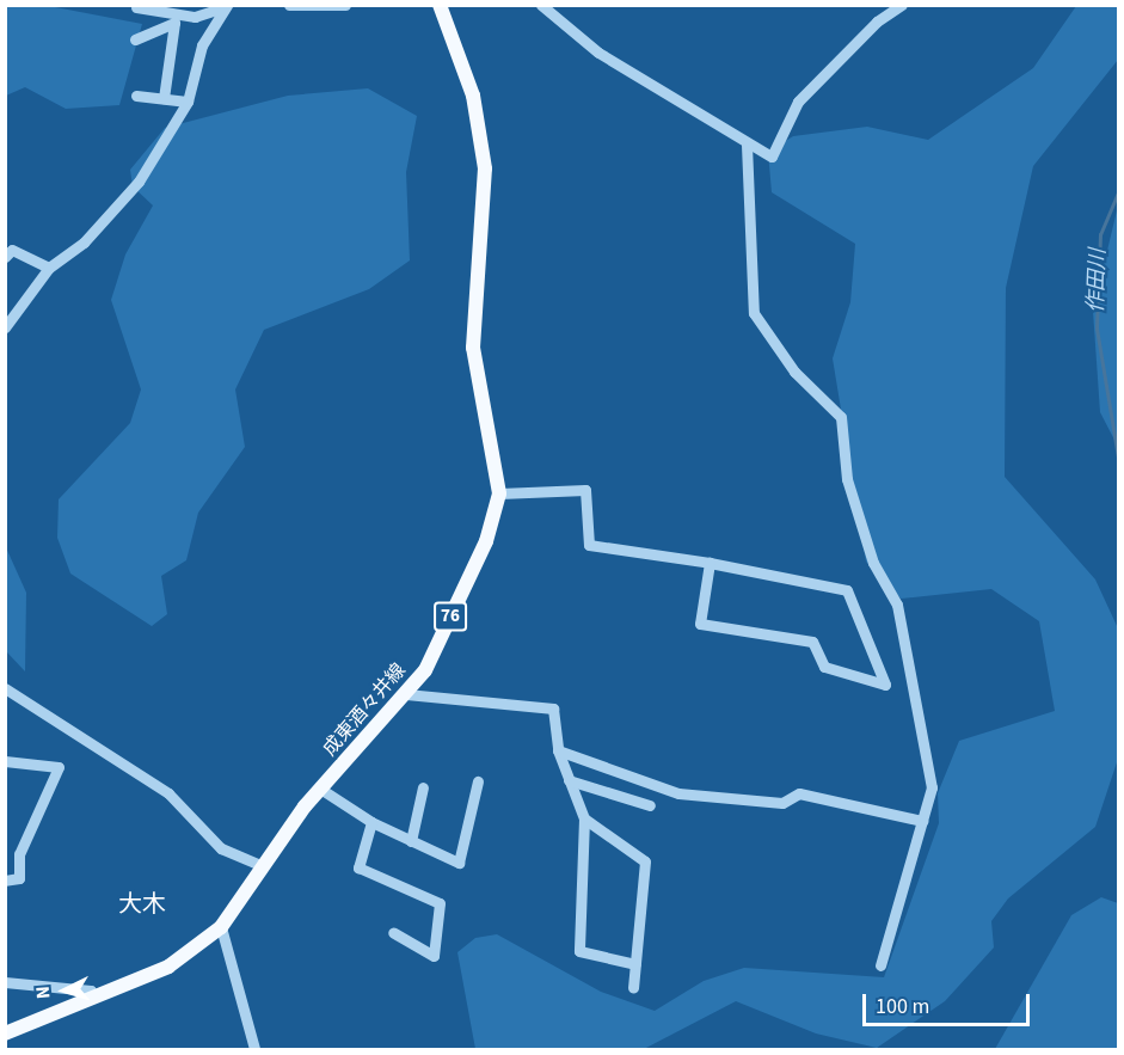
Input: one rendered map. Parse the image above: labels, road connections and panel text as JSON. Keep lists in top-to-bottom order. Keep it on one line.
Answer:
{"streets":{"main road":["76","成東酒々井線"]},"districts":["大木"],"water":["作田川"],"scale_bar":"100 m","north":"left"}
